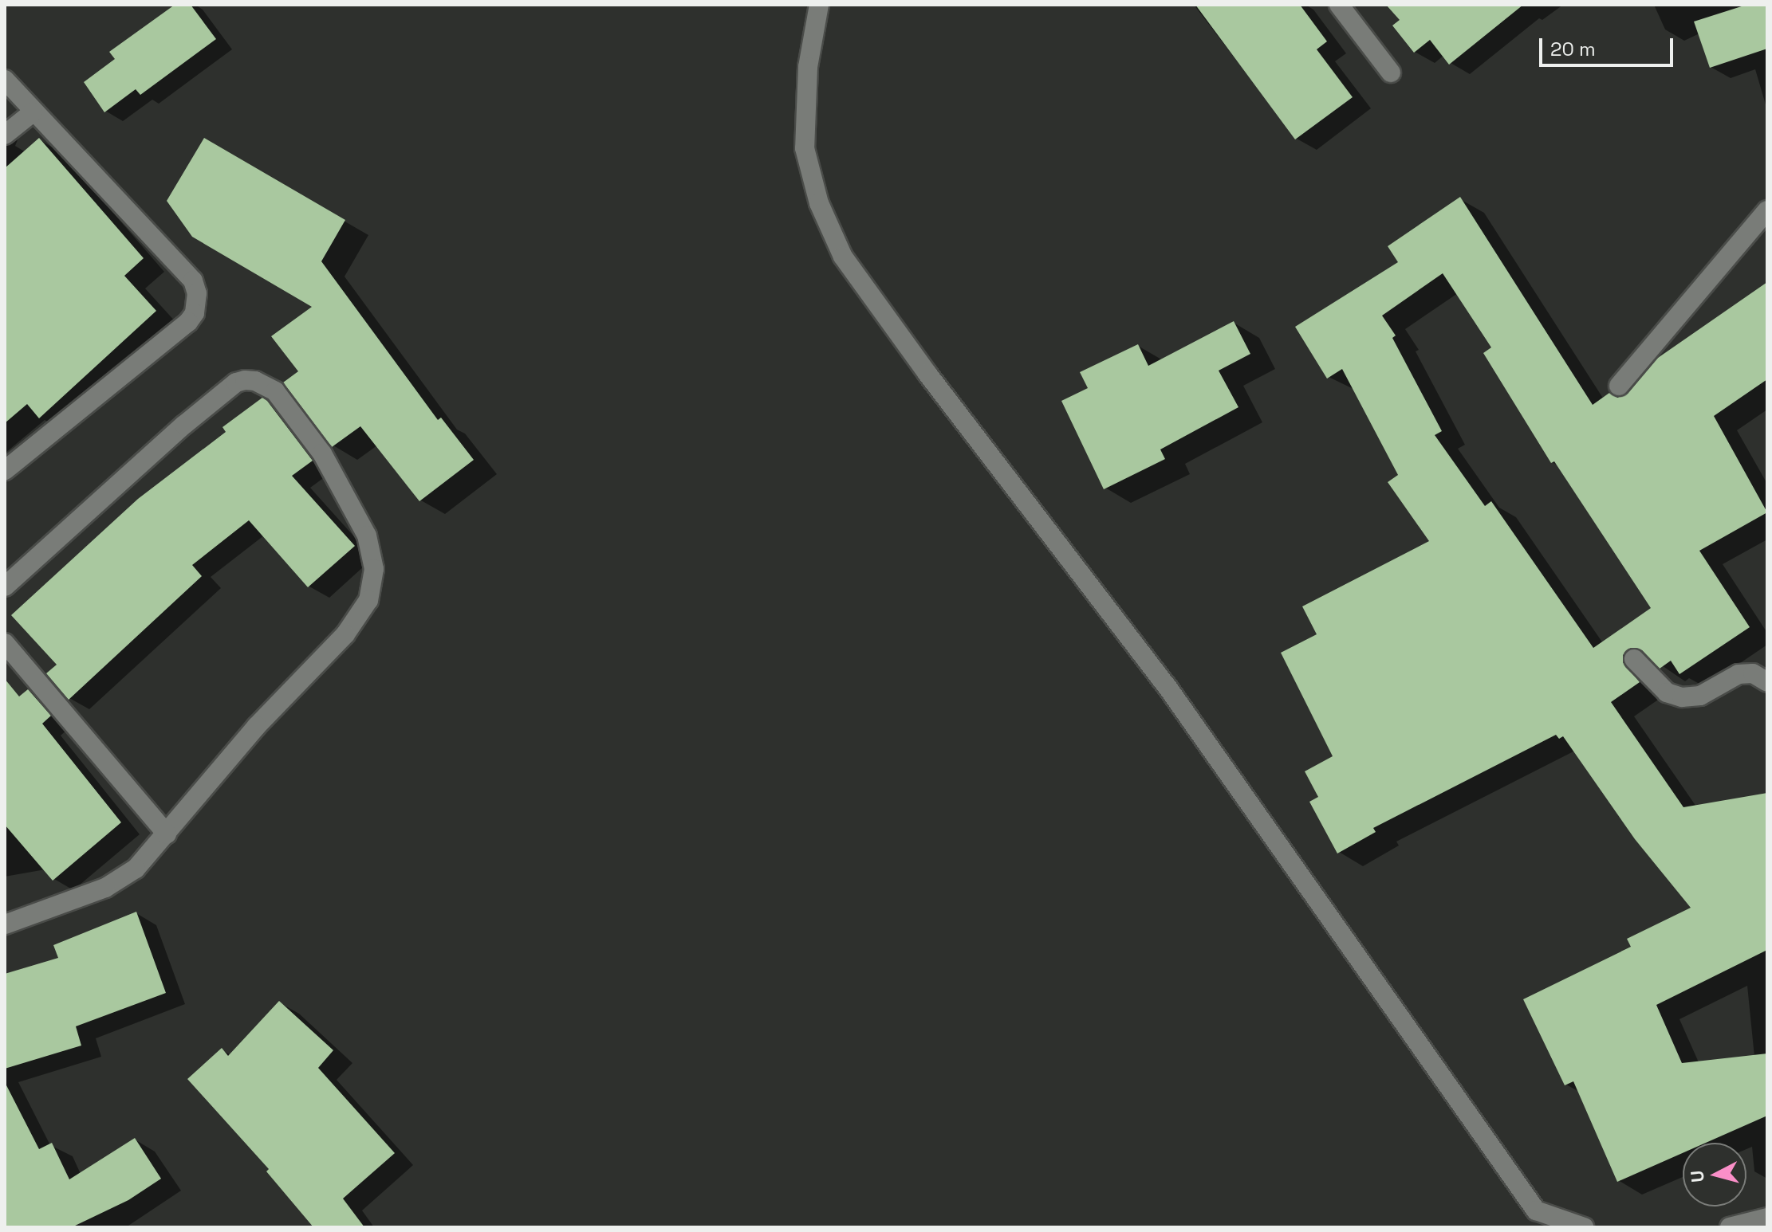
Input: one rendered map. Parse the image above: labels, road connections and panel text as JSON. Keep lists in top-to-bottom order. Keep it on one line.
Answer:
{"scale_bar":"20 m","north":"left"}
